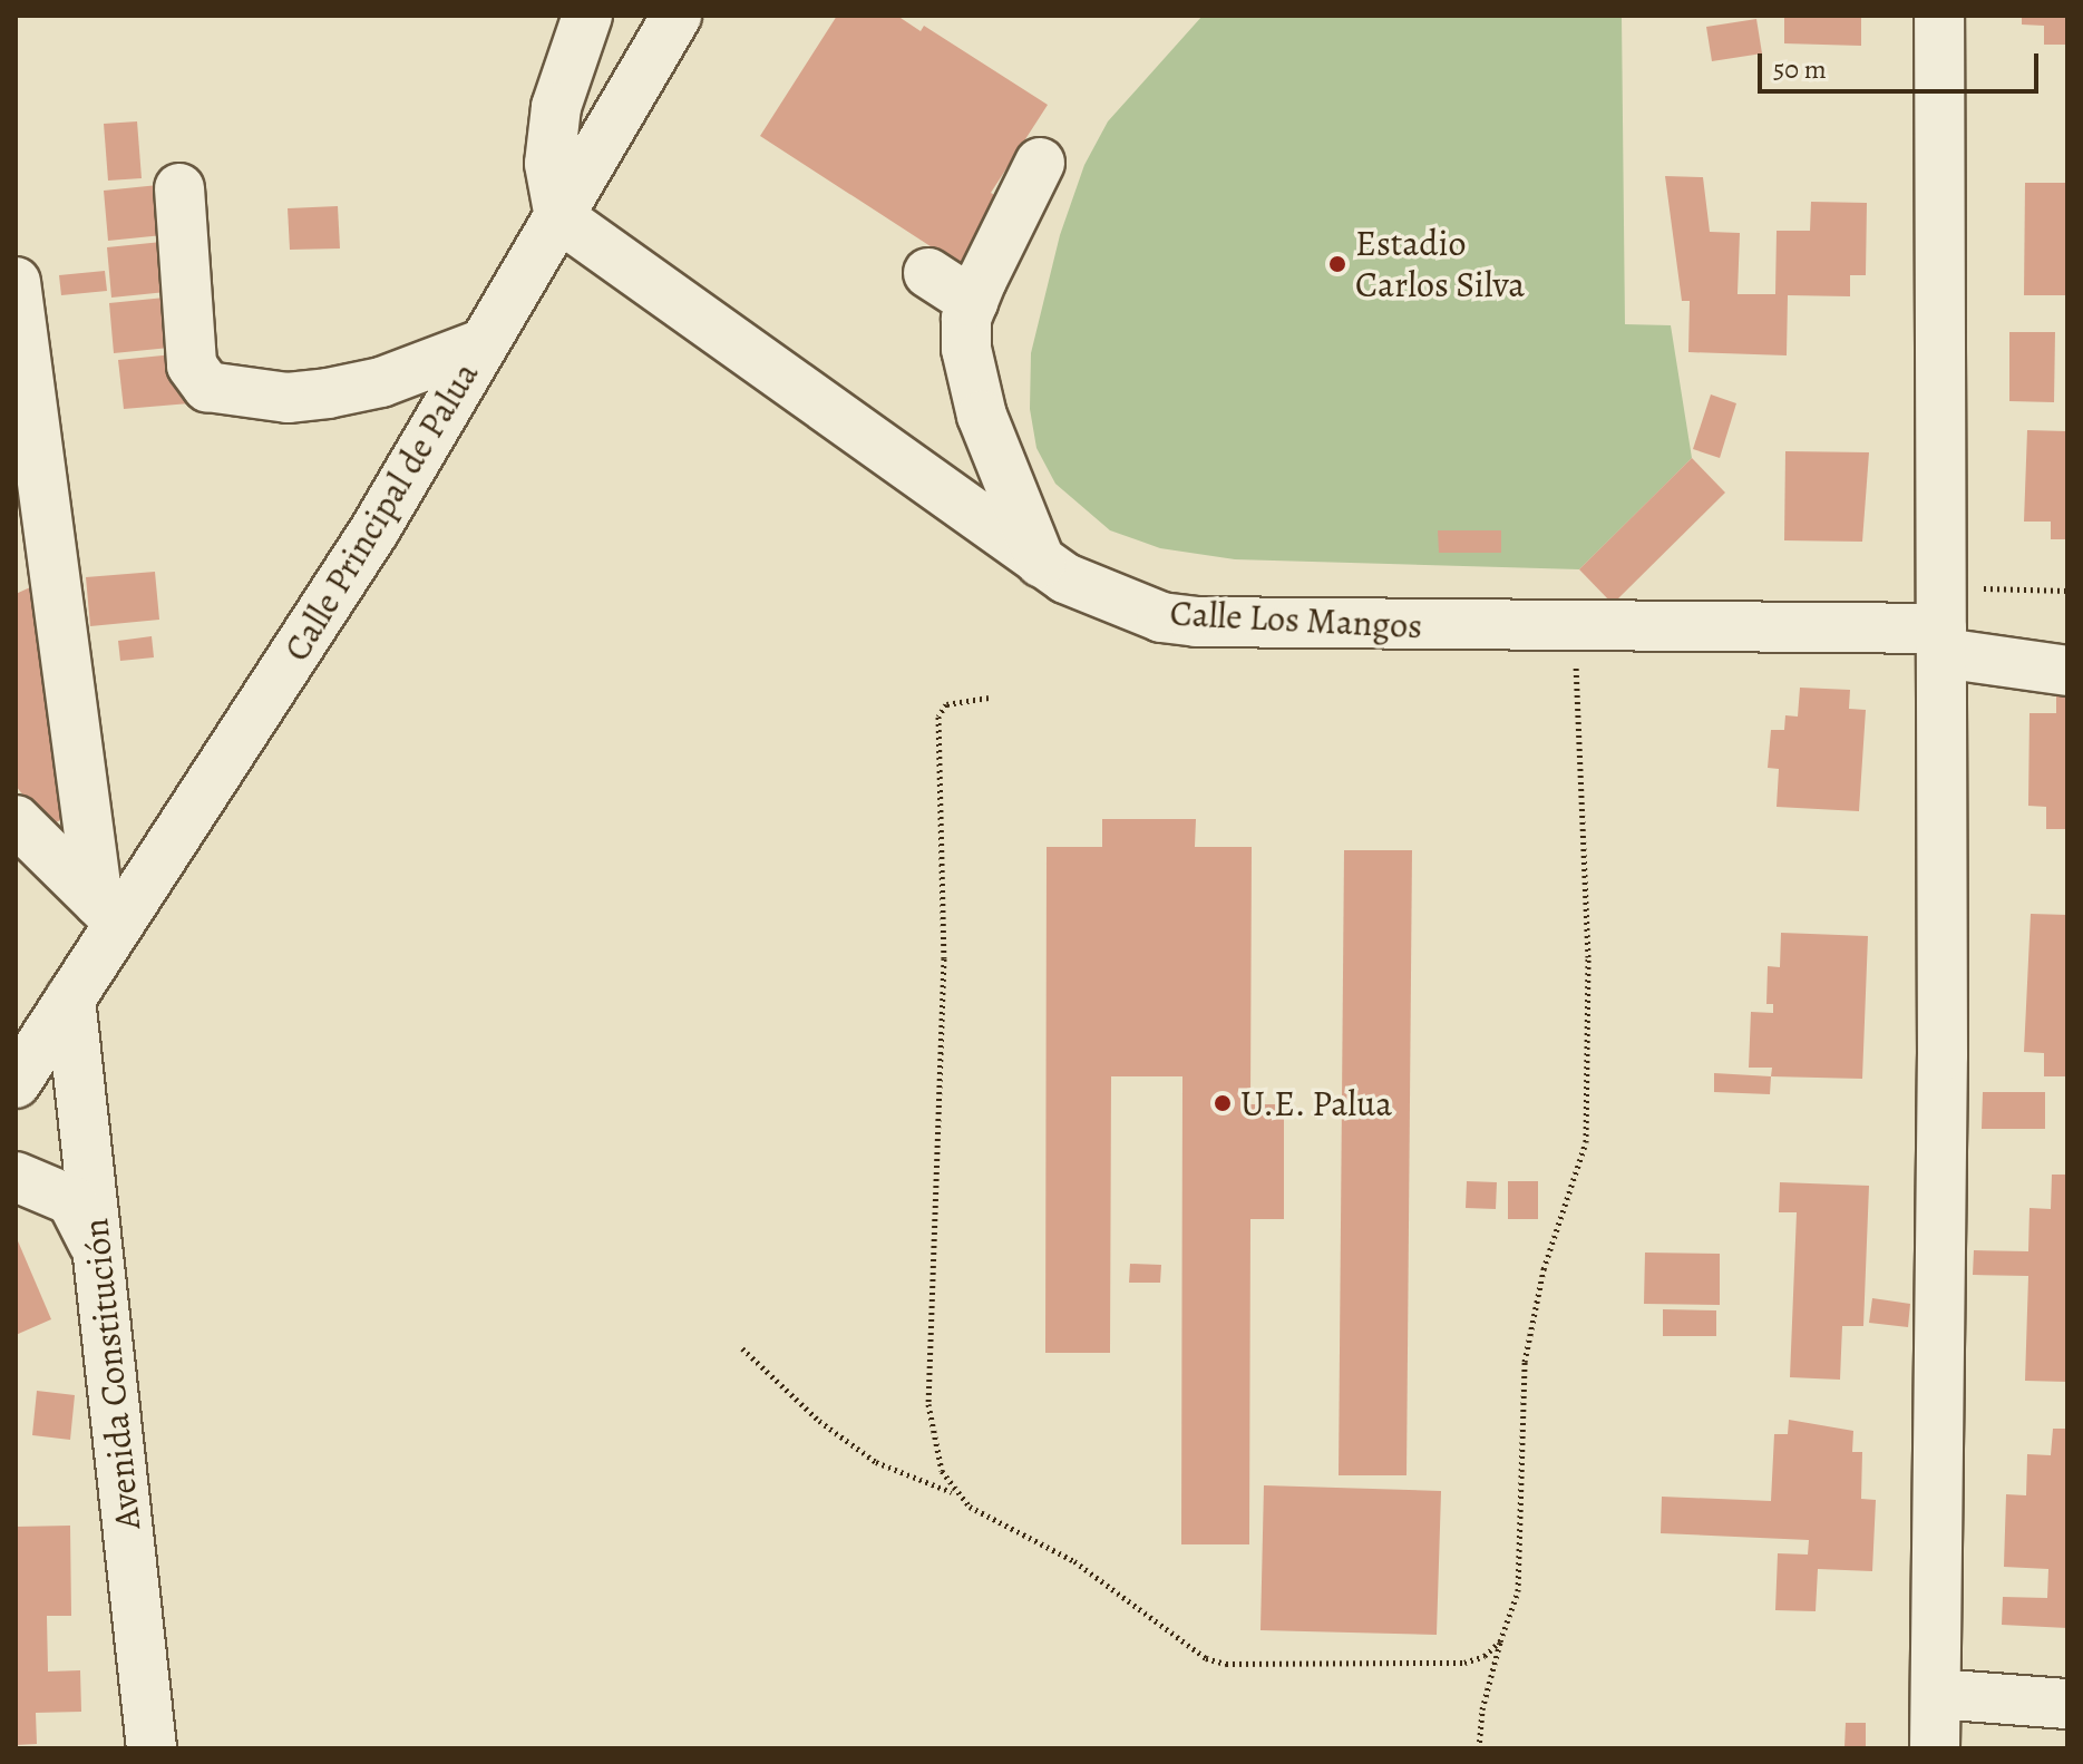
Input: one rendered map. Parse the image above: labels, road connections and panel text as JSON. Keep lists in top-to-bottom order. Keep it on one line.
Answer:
{"streets":{"street":["Calle Principal de Palua","Calle Los Mangos","Avenida Constitución"]},"crossings":[["Calle Principal de Palua","Calle Los Mangos"],["Calle Principal de Palua","Avenida Constitución"]],"places":["Estadio Carlos Silva","U.E. Palua"],"scale_bar":"50 m"}
